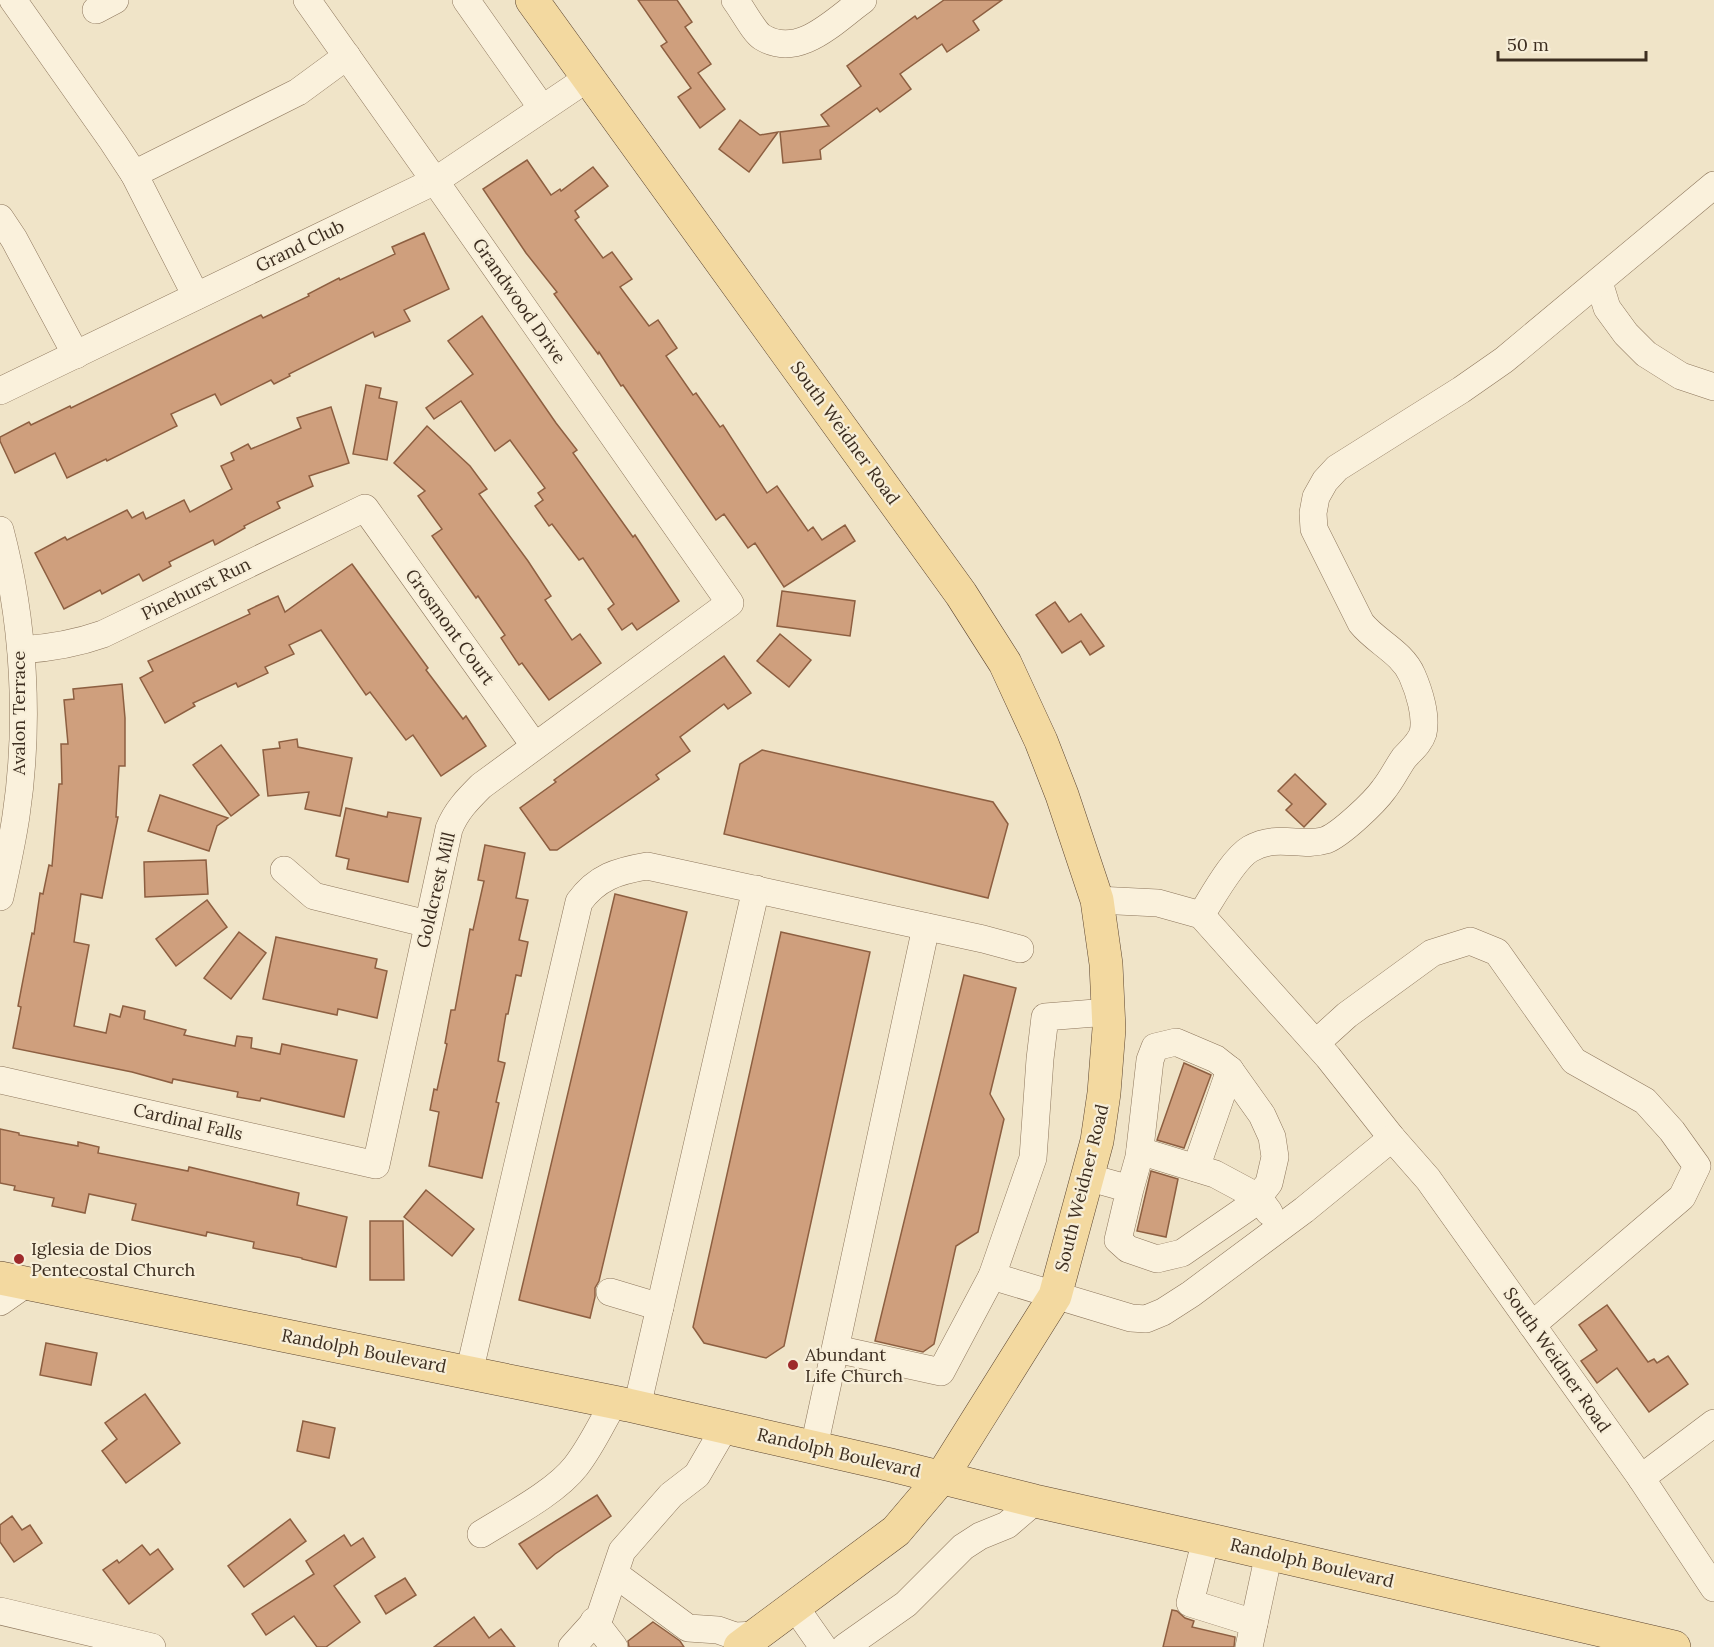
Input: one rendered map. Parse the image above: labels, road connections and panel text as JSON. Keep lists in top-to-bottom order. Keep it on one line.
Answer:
{"streets":{"main road":["South Weidner Road","Randolph Boulevard"],"street":["Grand Club","Grandwood Drive","Pinehurst Run","Grosmont Court","Avalon Terrace","Goldcrest Mill","Cardinal Falls"]},"crossings":[["Grand Club","Grandwood Drive"],["Grand Club","South Weidner Road"],["Grandwood Drive","Goldcrest Mill"],["South Weidner Road","Randolph Boulevard"],["Pinehurst Run","Grosmont Court"],["Pinehurst Run","Avalon Terrace"],["Grosmont Court","Goldcrest Mill"],["Goldcrest Mill","Cardinal Falls"]],"places":["Iglesia de Dios Pentecostal Church","Abundant Life Church"],"scale_bar":"50 m"}
